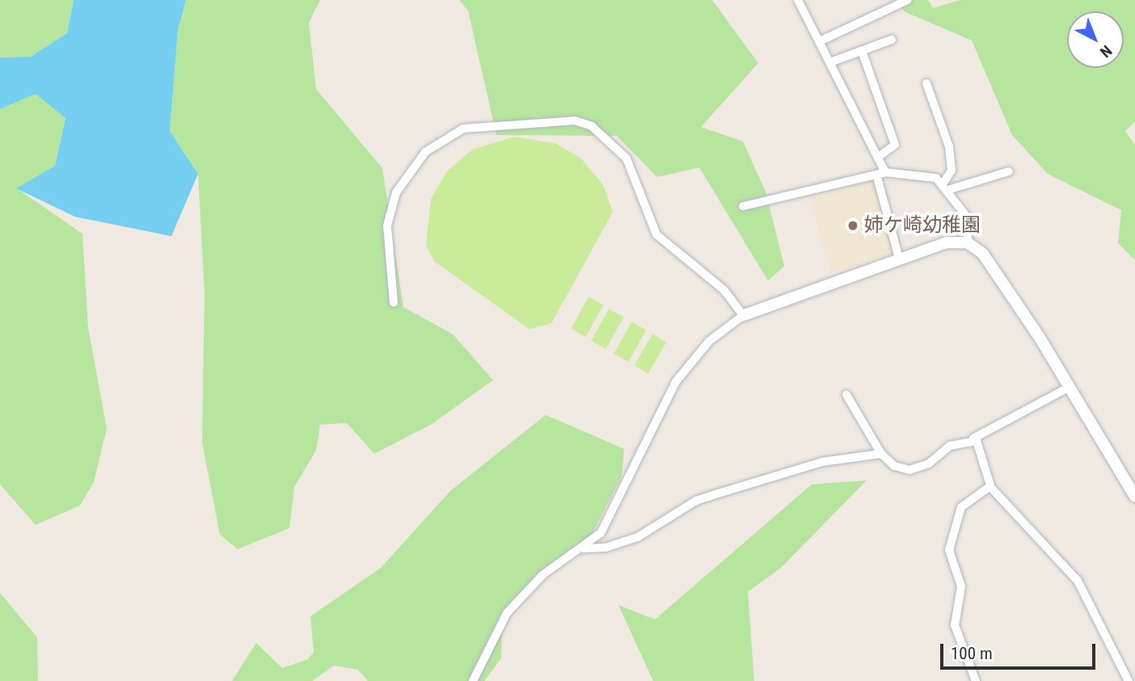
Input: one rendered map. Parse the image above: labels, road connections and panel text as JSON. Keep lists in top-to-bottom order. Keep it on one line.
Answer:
{"places":["姉ケ崎幼稚園"],"scale_bar":"100 m","north":"bottom right"}
